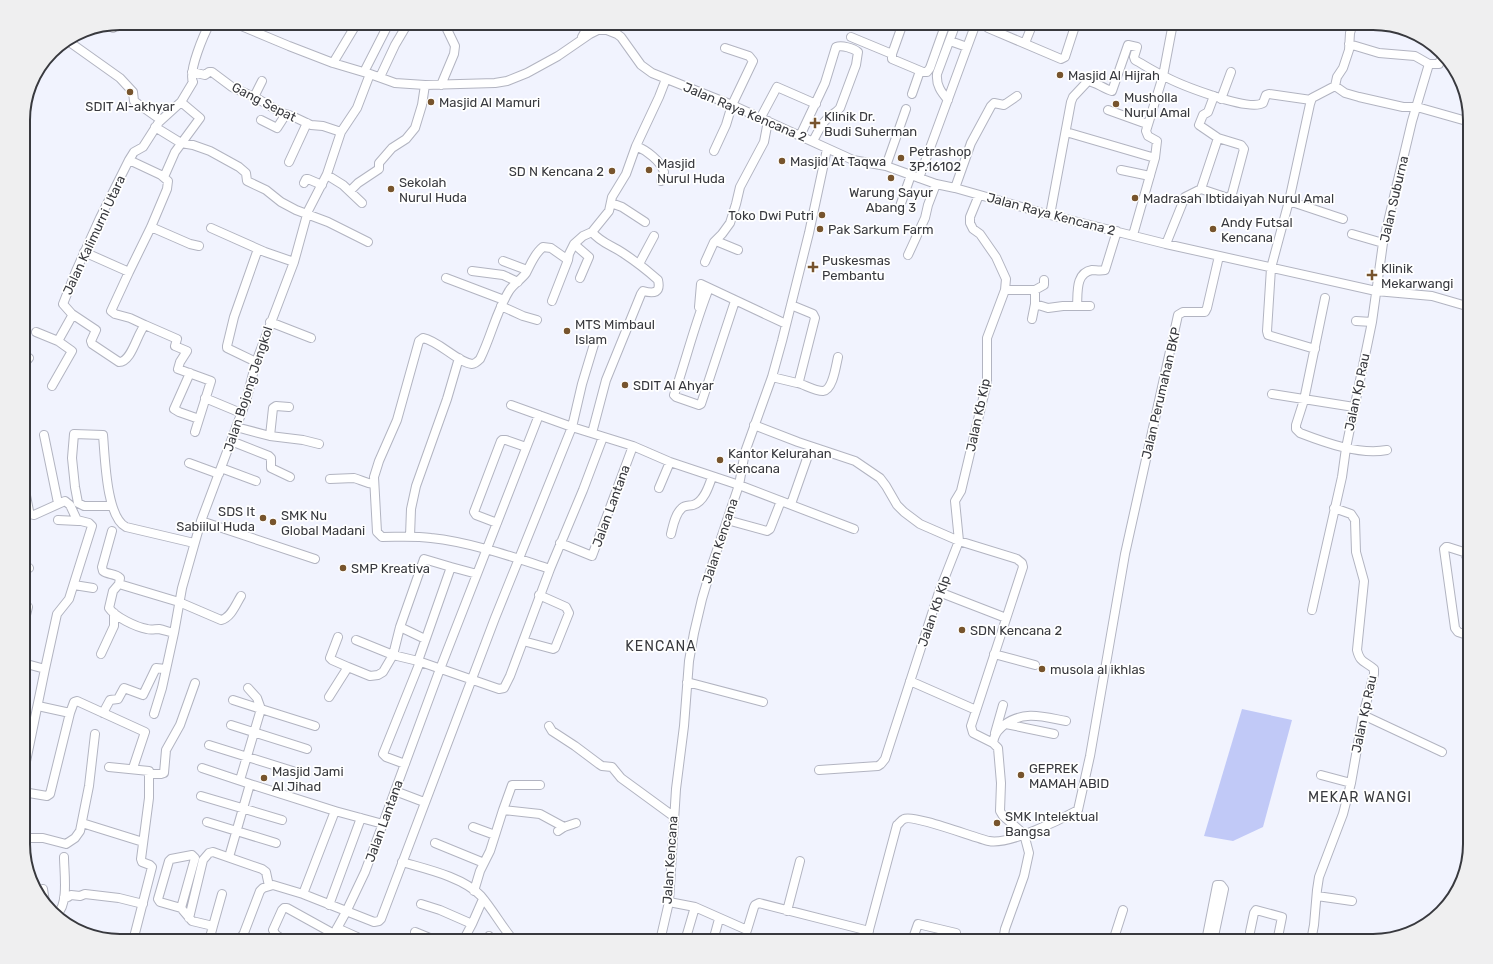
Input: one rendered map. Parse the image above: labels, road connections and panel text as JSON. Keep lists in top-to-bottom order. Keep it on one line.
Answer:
{"streets":{"street":["Gang Sepat","Jalan Raya Kencana 2","Jalan Suburna","Jalan Kalimurni Utara","Jalan Bojong Jengkol","Jalan Kp Rau","Jalan Perumahan BKP","Jalan Kb Kip","Jalan Lantana","Jalan Kencana","Jalan Kb Klp"]},"crossings":[["Gang Sepat","Jalan Bojong Jengkol"],["Jalan Raya Kencana 2","Jalan Suburna"],["Jalan Raya Kencana 2","Jalan Bojong Jengkol"],["Jalan Raya Kencana 2","Jalan Kp Rau"],["Jalan Raya Kencana 2","Jalan Perumahan BKP"],["Jalan Raya Kencana 2","Jalan Kencana"],["Jalan Suburna","Jalan Kp Rau"],["Jalan Kb Kip","Jalan Kb Klp"]],"districts":["KENCANA","MEKAR WANGI"],"places":{"other":["Masjid Al Hijrah","SDIT Al-akhyar","Masjid Al Mamuri","Musholla Nurul Amal","Petrashop 3P.16102","Masjid At Taqwa","Masjid Nurul Huda","SD N Kencana 2","Warung Sayur Abang 3","Sekolah Nurul Huda","Madrasah Ibtidaiyah Nurul Amal","Toko Dwi Putri","Pak Sarkum Farm","Andy Futsal Kencana","MTS Mimbaul Islam","SDIT Al Ahyar","Kantor Kelurahan Kencana","SDS It Sabiilul Huda","SMK Nu Global Madani","SMP Kreativa","SDN Kencana 2","musola al ikhlas","GEPREK MAMAH ABID","Masjid Jami Al Jihad","SMK Intelektual Bangsa"],"health":["Klinik Dr. Budi Suherman","Puskesmas Pembantu","Klinik Mekarwangi"]}}
